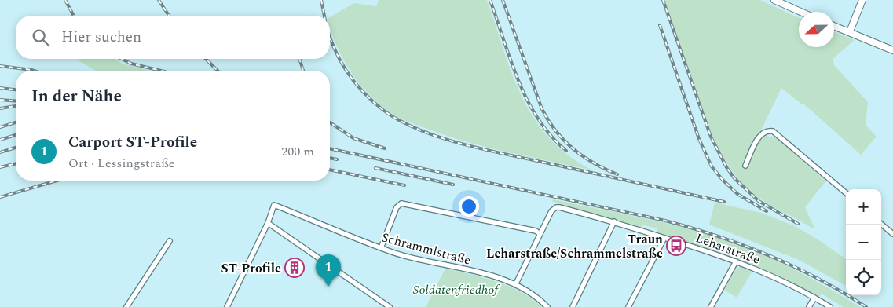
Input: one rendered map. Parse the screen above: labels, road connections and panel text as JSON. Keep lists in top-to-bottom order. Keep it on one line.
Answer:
{"streets":{"street":["Schrammlstraße","Leharstraße"]},"crossings":[["Schrammlstraße","Leharstraße"]],"parks":["Soldatenfriedhof"],"places":{"bus stop":["Traun Leharstraße/Schrammelstraße"],"building":["ST-Profile"]},"north":"left","page":{"search":"Hier suchen","heading":"In der Nähe","list":[{"mark":"1","name":"Carport ST-Profile","note":"Ort · Lessingstraße","value":"200 m"}],"map_buttons":["+","−"],"pins":"1"}}
